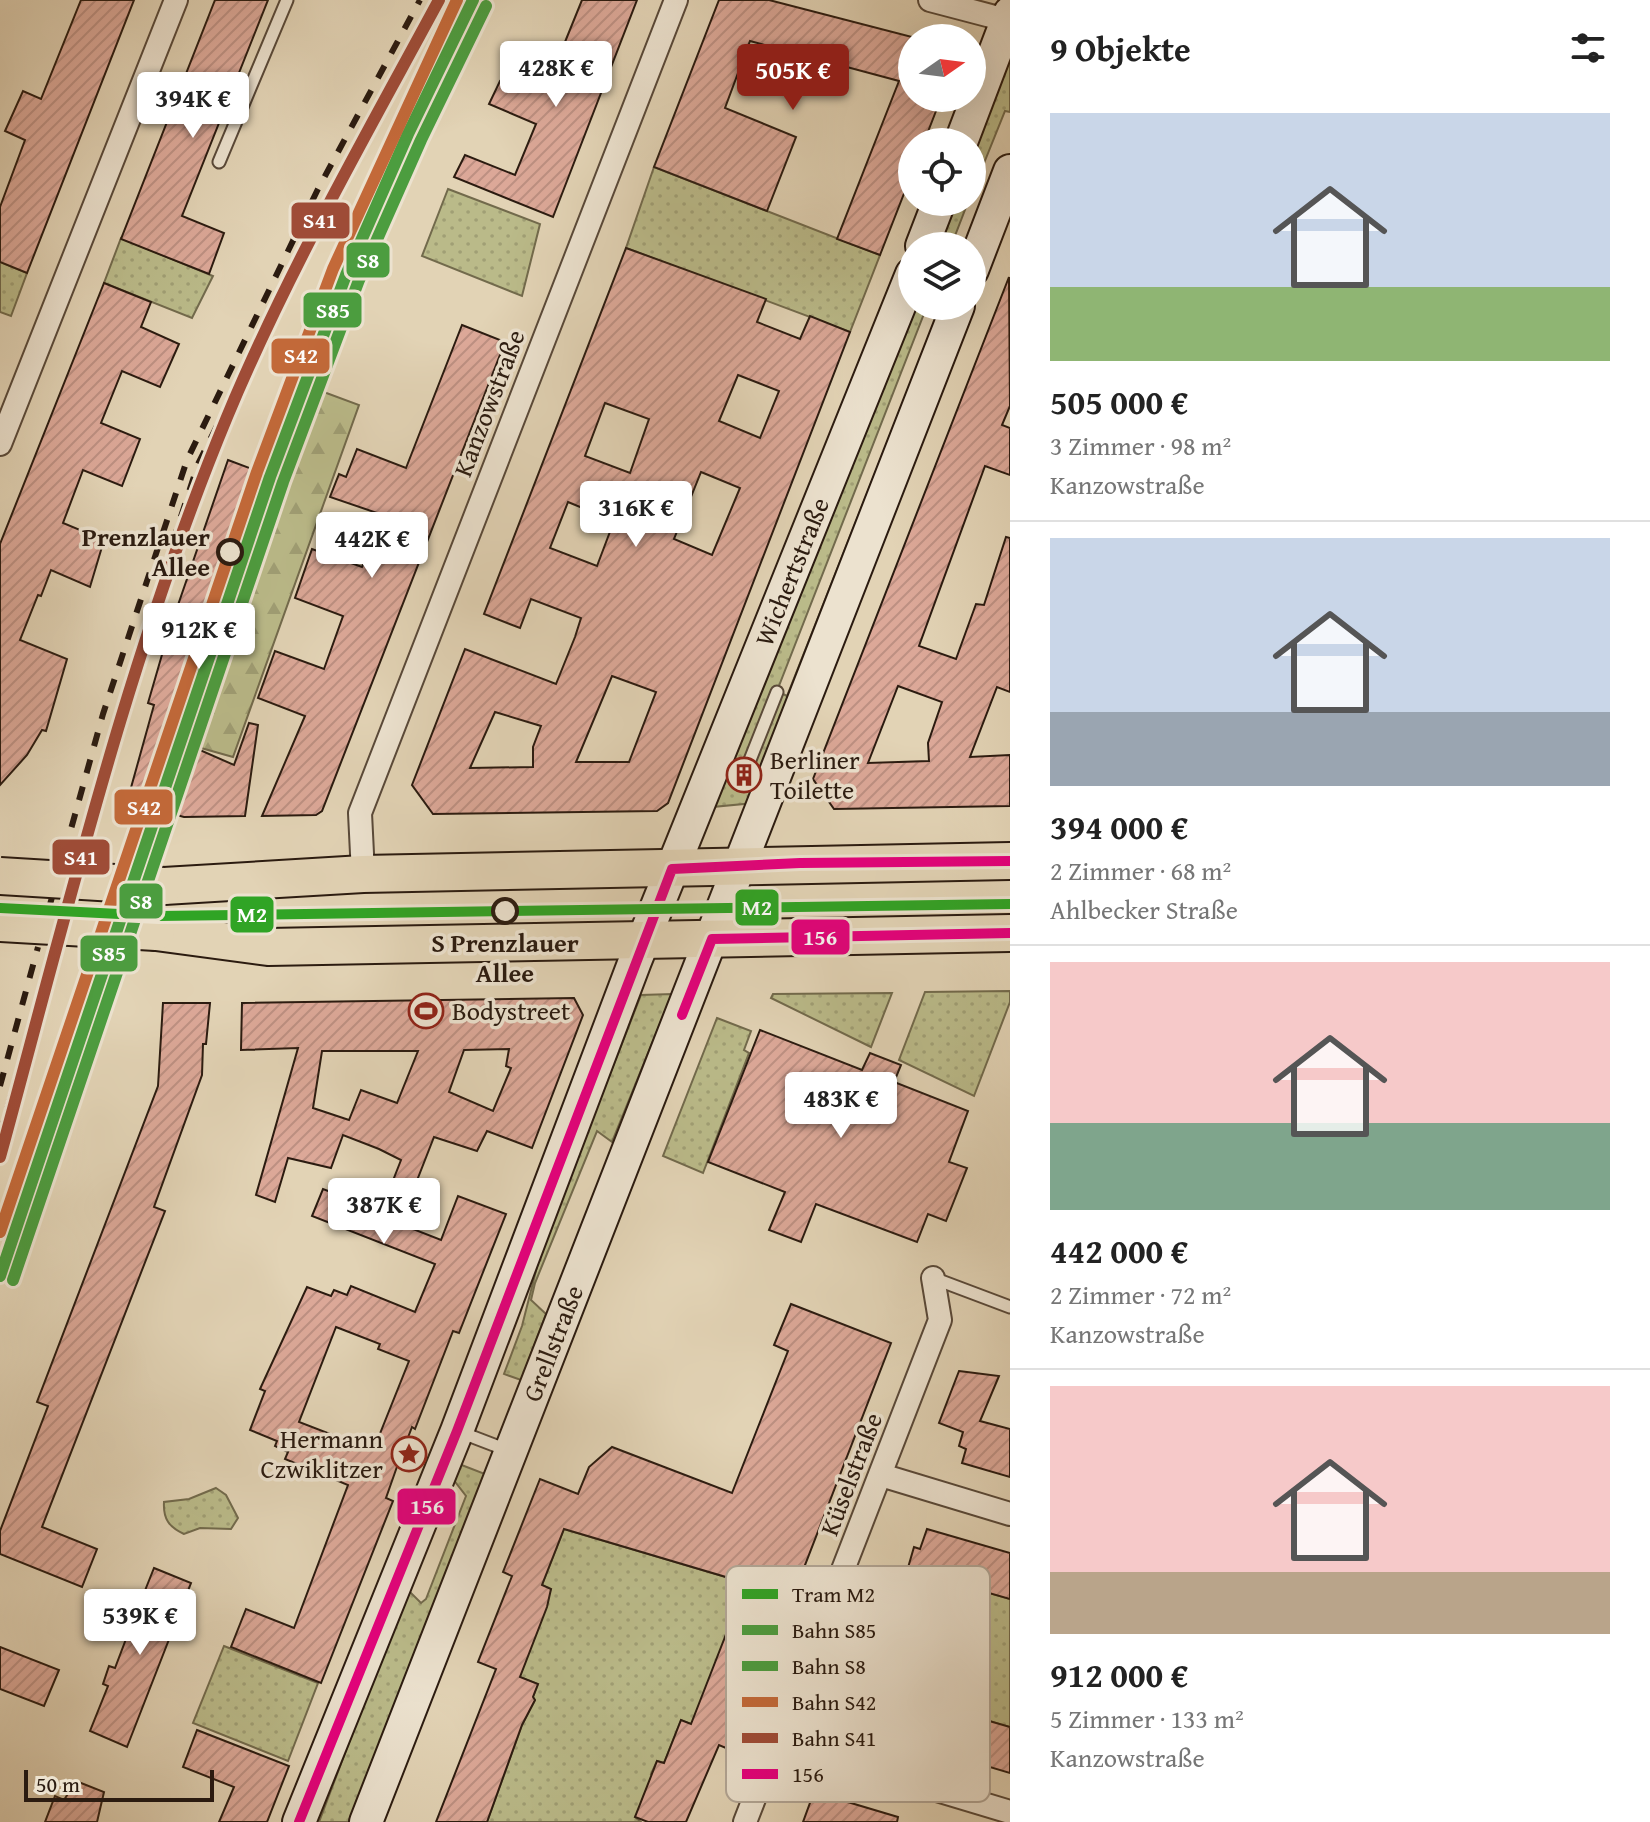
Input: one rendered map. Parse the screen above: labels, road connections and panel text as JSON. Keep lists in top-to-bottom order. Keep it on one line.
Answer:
{"streets":{"street":["Kanzowstraße","Wichertstraße","Grellstraße","Küselstraße"]},"places":{"other":["Prenzlauer Allee","S Prenzlauer Allee"],"building":["Berliner Toilette"],"sports":["Bodystreet"],"place":["Hermann Czwiklitzer"]},"lines":["rail line S85","rail line S42","rail line S41","rail line S8","transit line 156","tram line M2"],"legend":["Tram M2","Bahn S85","Bahn S8","Bahn S42","Bahn S41","156"],"scale_bar":"50 m","north":"right","page":{"heading":"9 Objekte","price":["428K €","505K €","394K €","316K €","442K €","912K €","483K €","387K €","539K €"],"list":[{"name":"505 000 €","note":"3 Zimmer · 98 m² · Kanzowstraße"},{"name":"394 000 €","note":"2 Zimmer · 68 m² · Ahlbecker Straße"},{"name":"442 000 €","note":"2 Zimmer · 72 m² · Kanzowstraße"},{"name":"912 000 €","note":"5 Zimmer · 133 m² · Kanzowstraße"}],"scale":"50 m"}}
